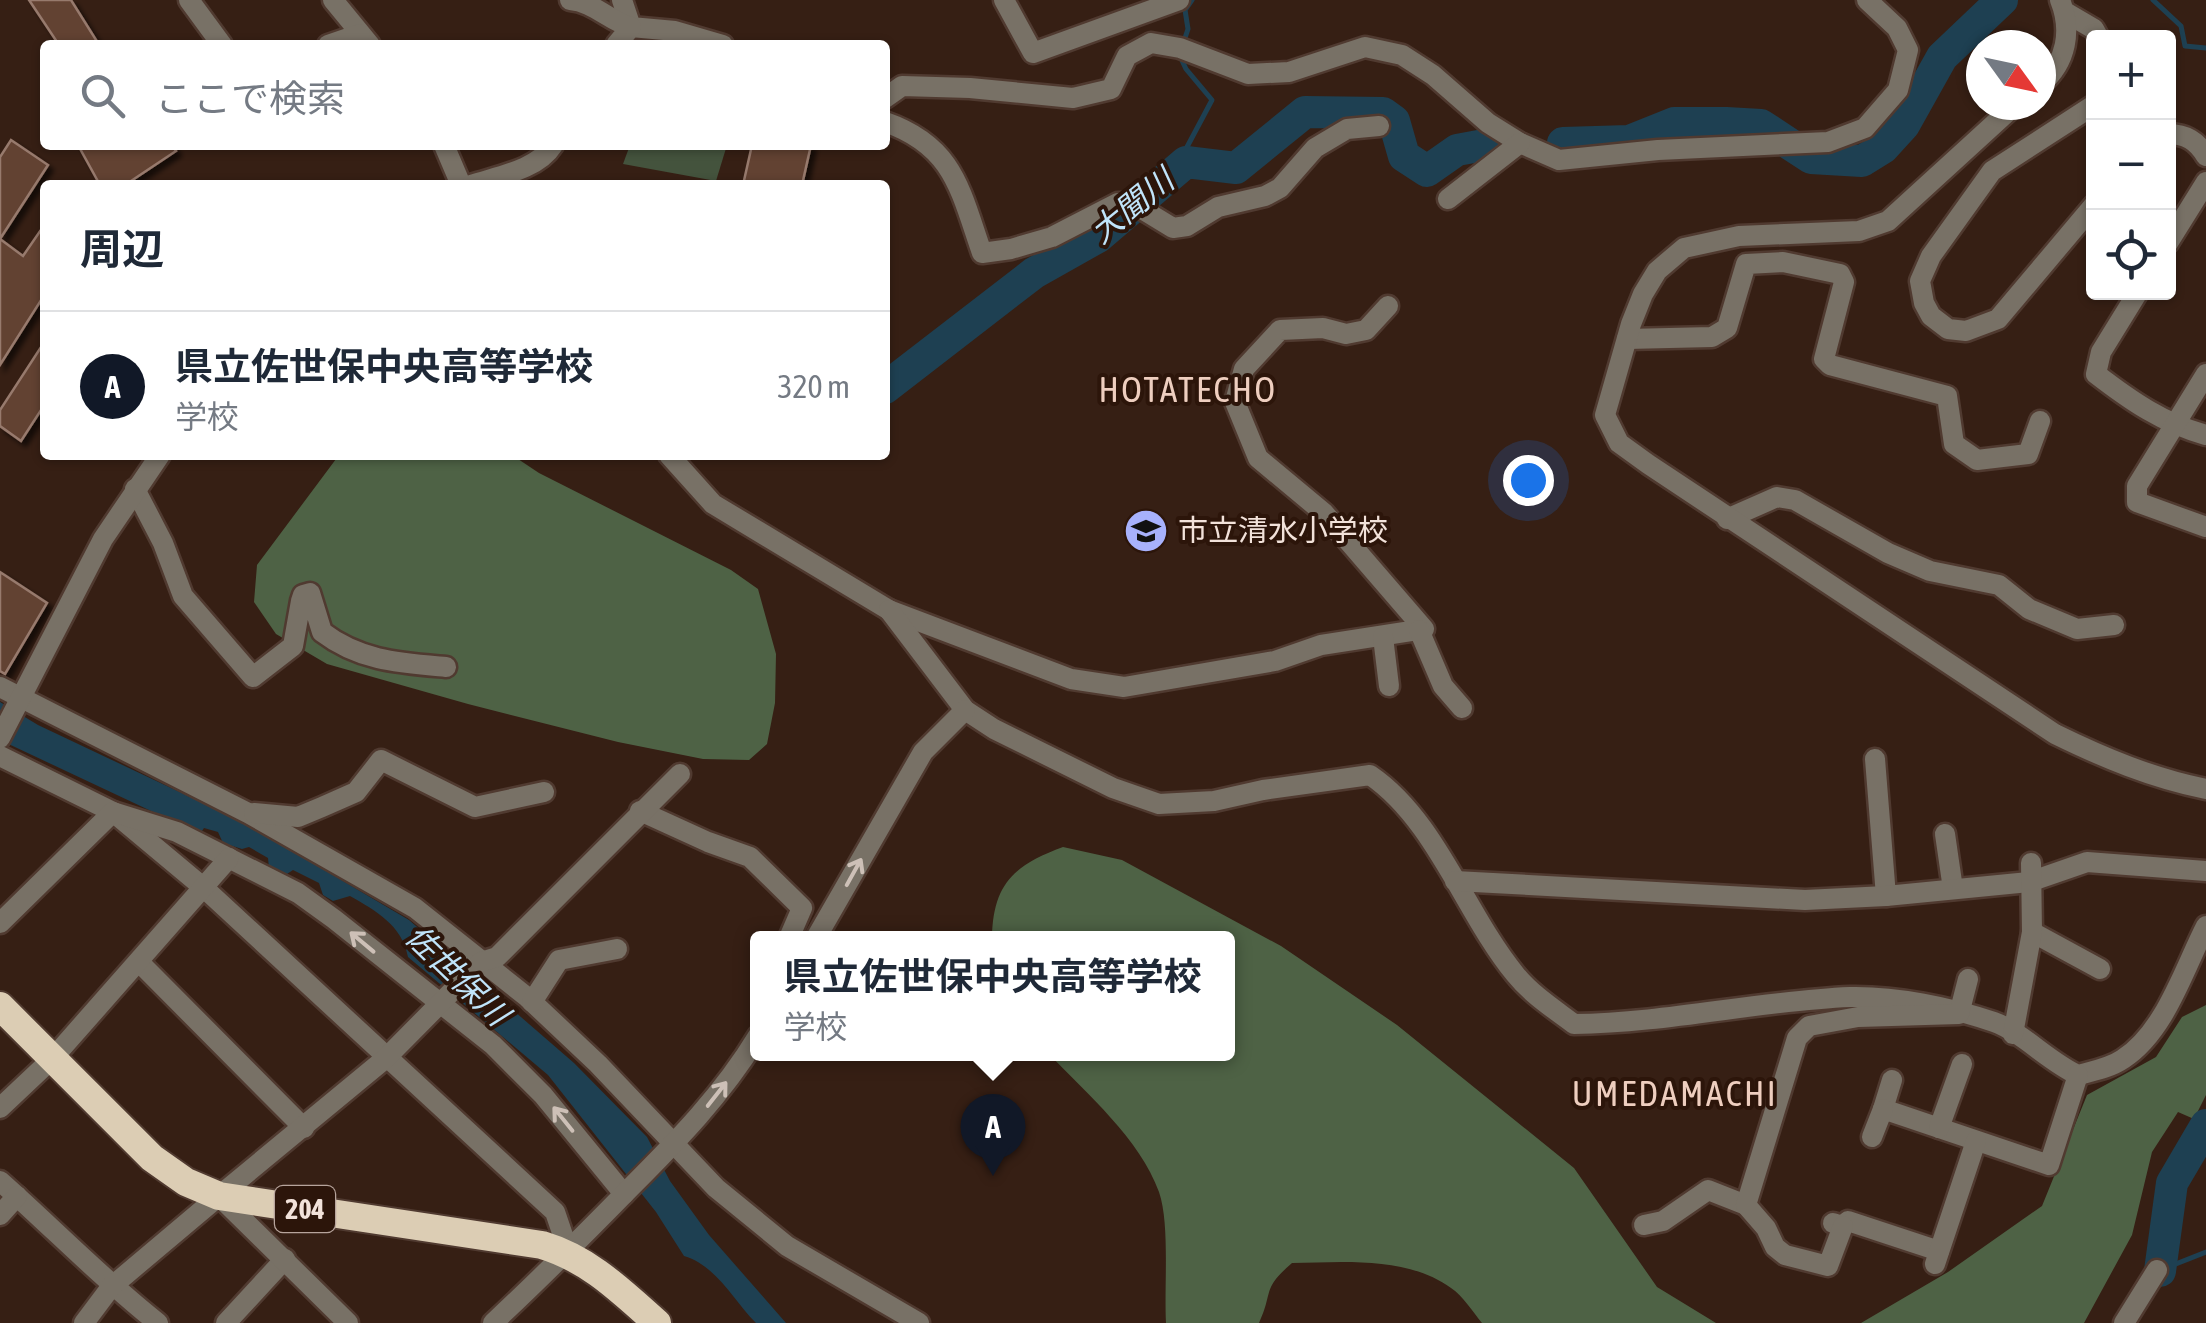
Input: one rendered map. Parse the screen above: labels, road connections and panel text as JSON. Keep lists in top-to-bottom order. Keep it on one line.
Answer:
{"streets":{"highway":["204"]},"districts":["HOTATECHO","UMEDAMACHI"],"water":["大聞川","佐世保川"],"places":{"school or university":["市立清水小学校"]},"north":"bottom right","page":{"map_buttons":["+","−"],"search":"ここで検索","heading":"周辺","list":[{"mark":"A","name":"県立佐世保中央高等学校","note":"学校","value":"320 m"}],"popup":["県立佐世保中央高等学校","学校"],"pins":"A"}}
